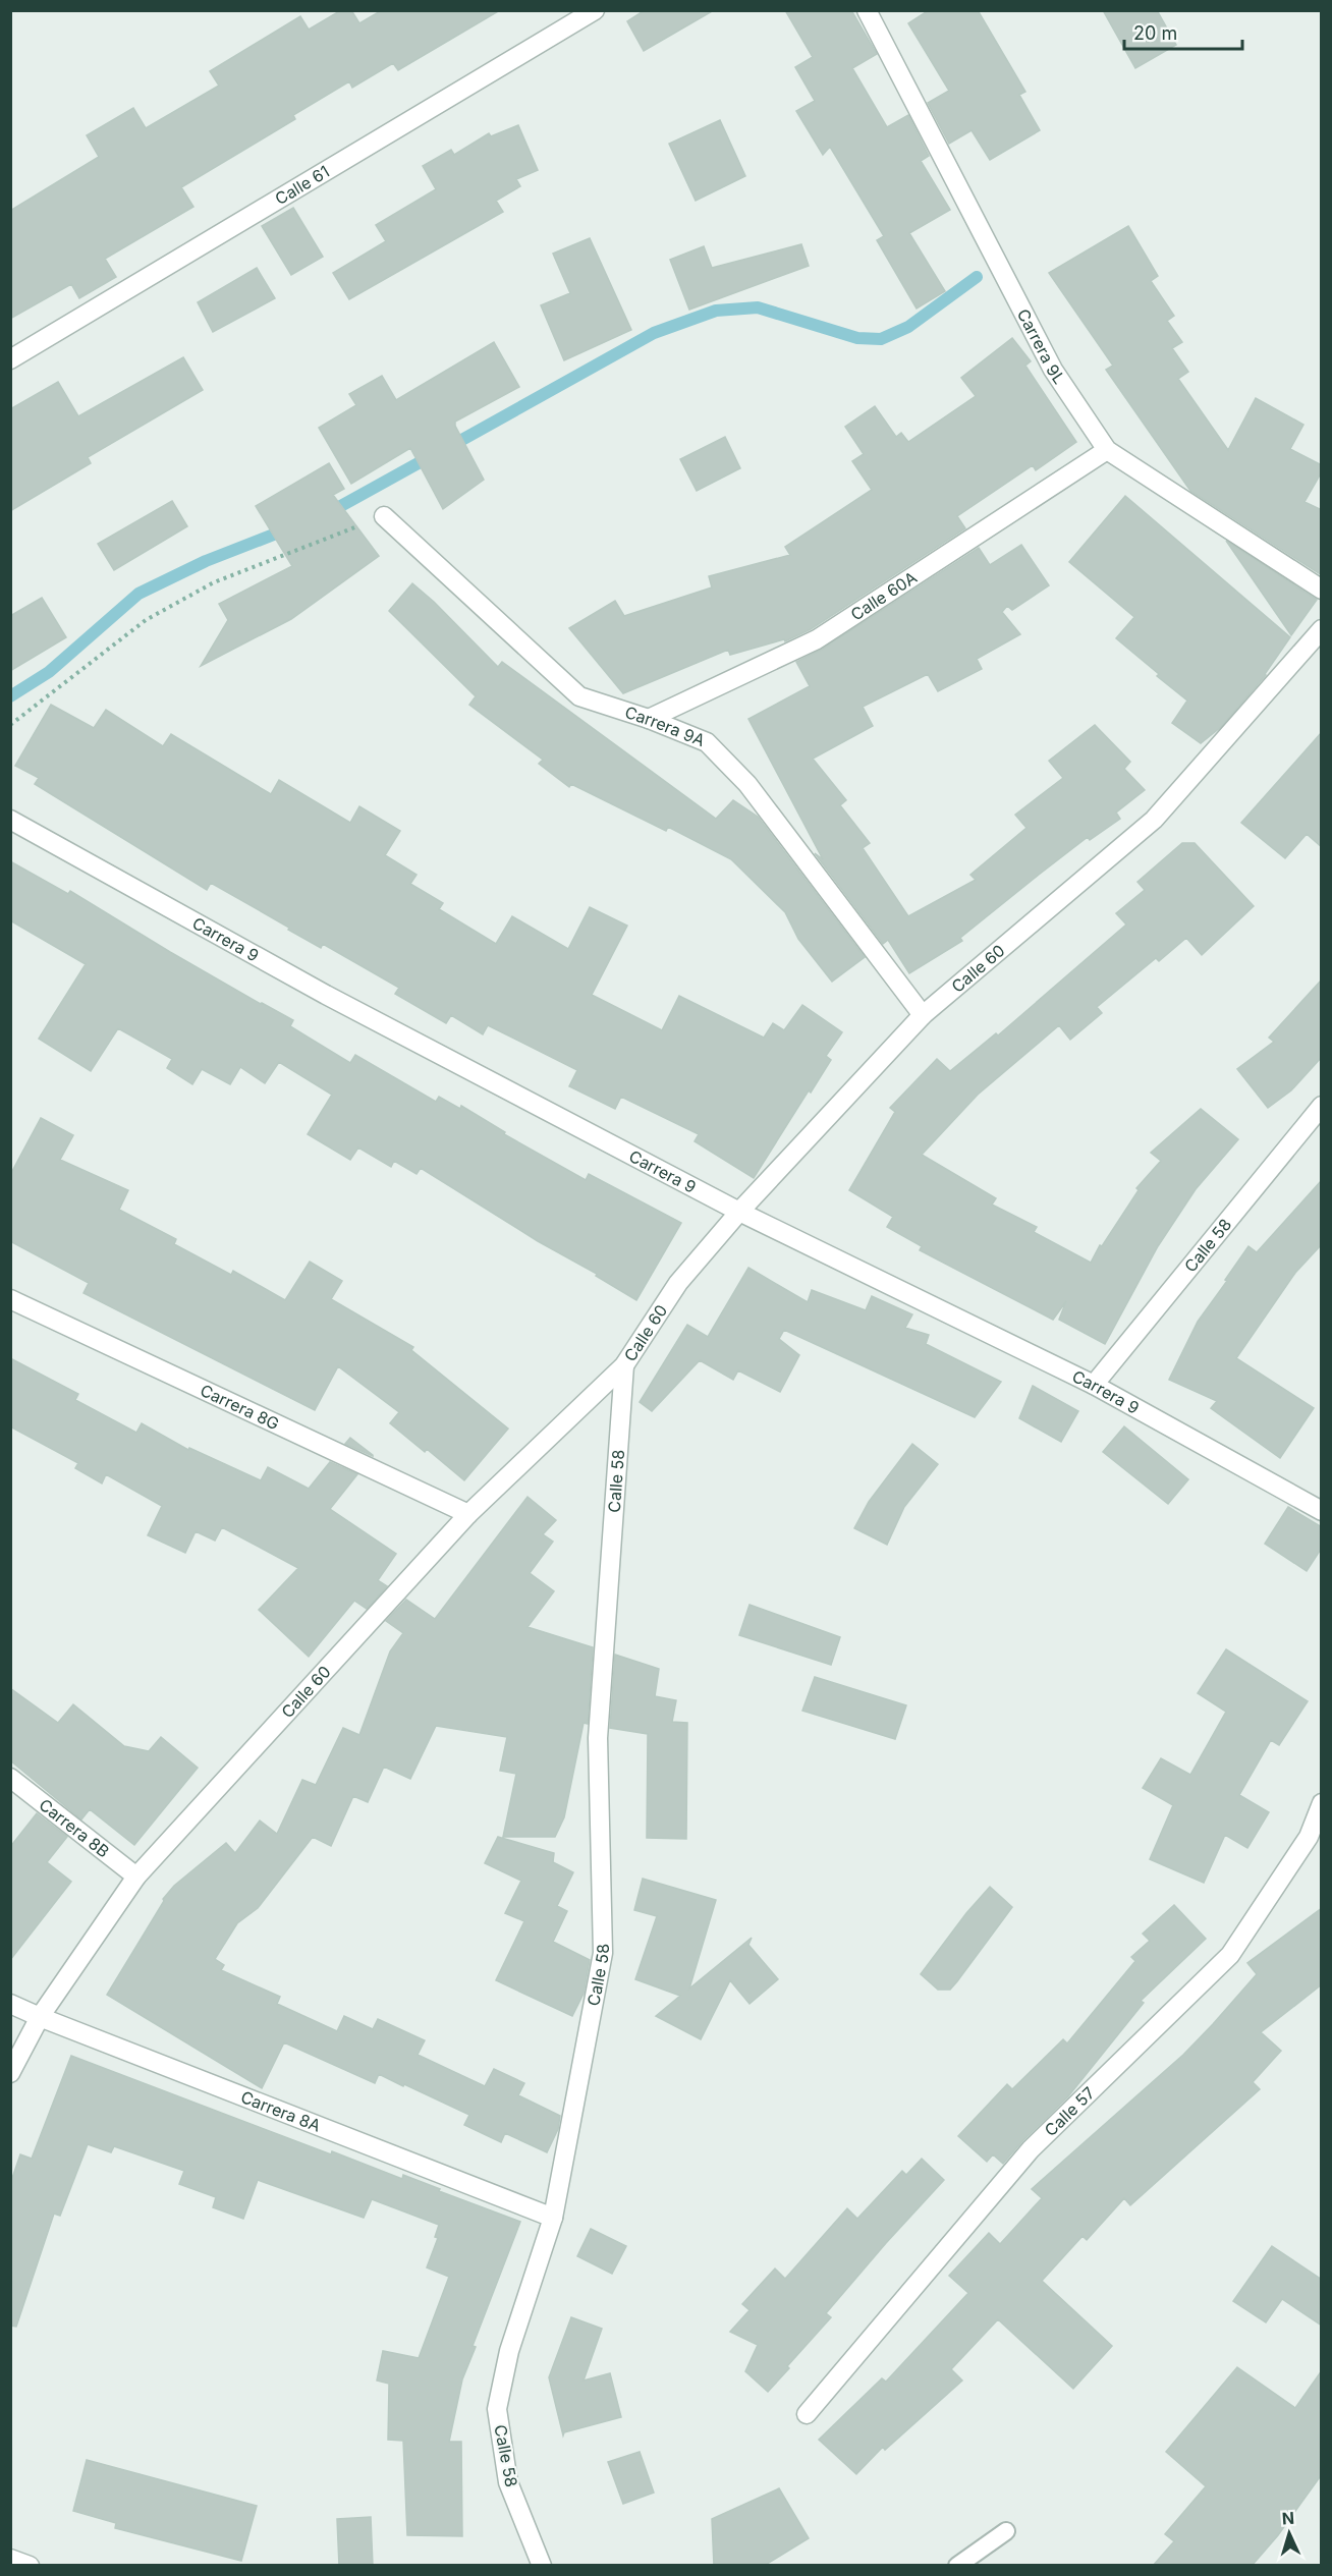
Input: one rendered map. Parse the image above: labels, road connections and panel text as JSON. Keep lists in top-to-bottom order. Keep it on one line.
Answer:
{"streets":{"street":["Calle 61","Carrera 9L","Calle 60A","Carrera 9A","Carrera 9","Calle 60","Calle 58","Carrera 8G","Carrera 8B","Carrera 8A","Calle 57"]},"crossings":[["Carrera 9L","Calle 60A"],["Calle 60A","Carrera 9A"],["Carrera 9A","Calle 60"],["Carrera 9","Calle 60"],["Carrera 9","Calle 58"],["Calle 60","Calle 58"],["Calle 60","Carrera 8G"],["Calle 60","Carrera 8B"],["Calle 60","Carrera 8A"],["Calle 58","Carrera 8A"]],"scale_bar":"20 m","north":"top"}
